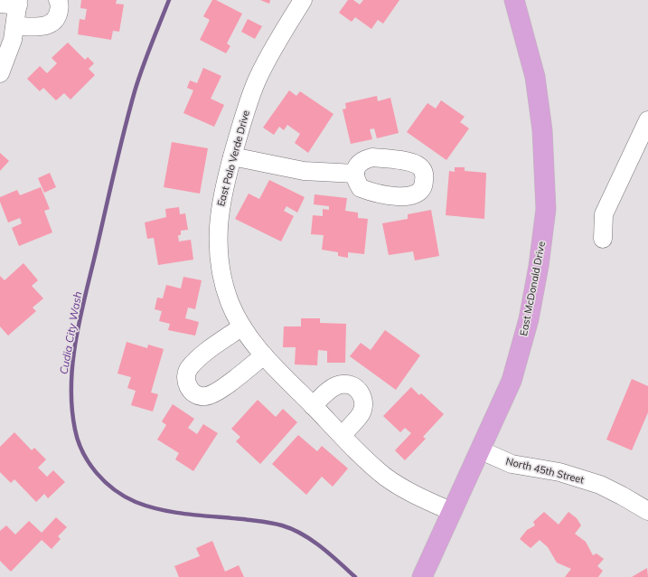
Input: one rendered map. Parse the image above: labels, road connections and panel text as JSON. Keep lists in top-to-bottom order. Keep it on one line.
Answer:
{"streets":{"main road":["East McDonald Drive"],"street":["East Palo Verde Drive","North 45th Street"]},"crossings":[["East Palo Verde Drive","East McDonald Drive"],["East McDonald Drive","North 45th Street"]],"water":["Cudia City Wash"]}
